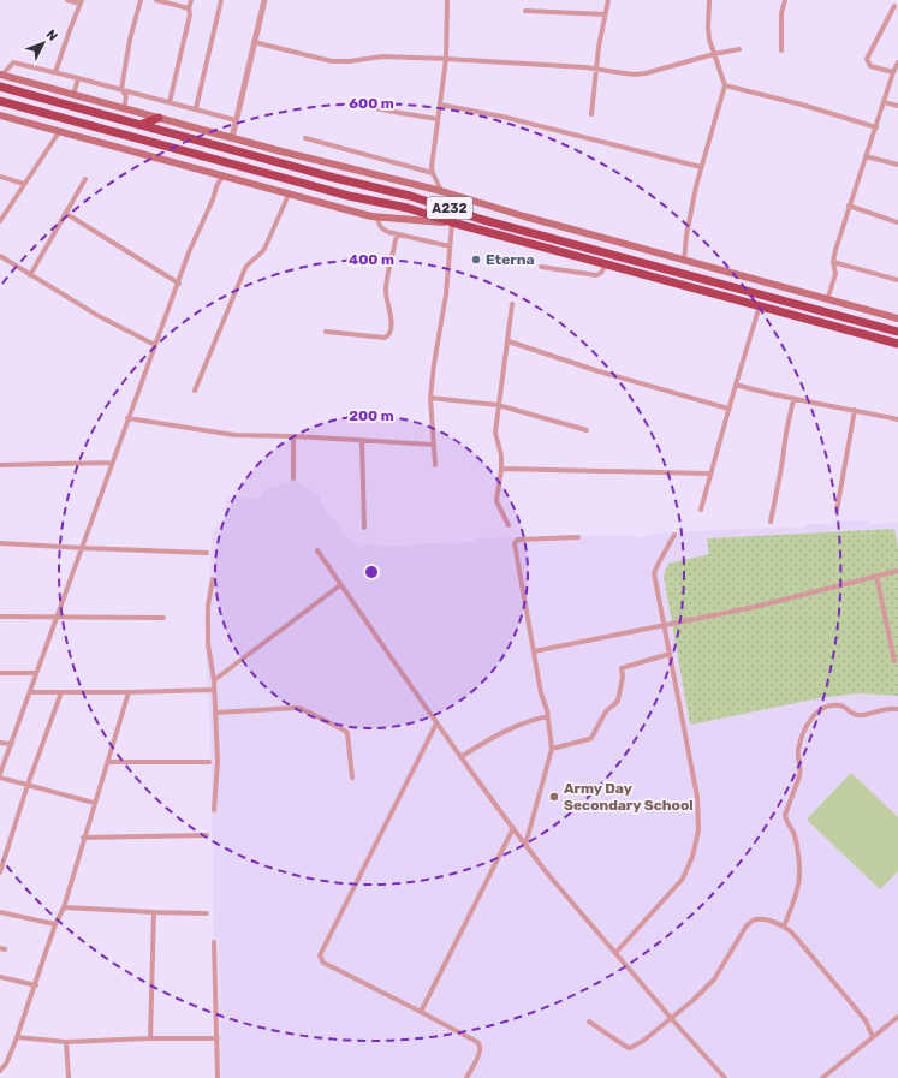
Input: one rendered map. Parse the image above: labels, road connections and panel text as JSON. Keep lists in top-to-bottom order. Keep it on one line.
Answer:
{"streets":{"highway":["A232"]},"places":["Eterna","Army Day Secondary School"],"north":"top right","rings":["600 m","400 m","200 m"]}
